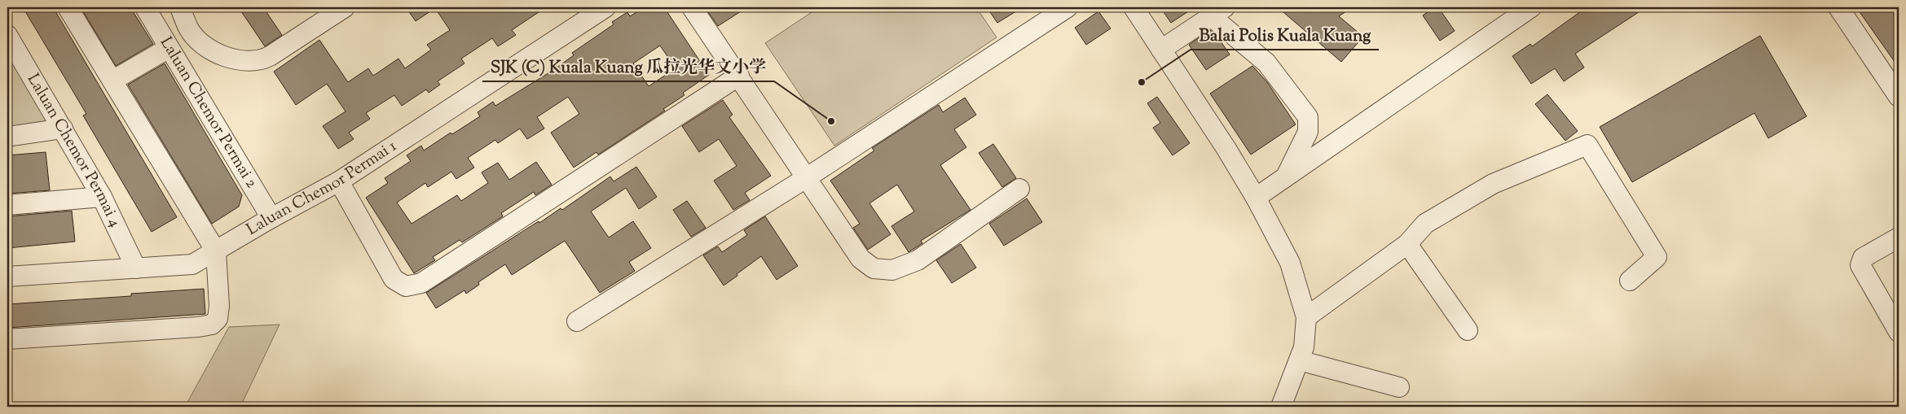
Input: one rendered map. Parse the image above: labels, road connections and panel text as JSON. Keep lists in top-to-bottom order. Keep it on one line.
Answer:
{"streets":{"street":["Laluan Chemor Permai 2","Laluan Chemor Permai 4","Laluan Chemor Permai 1"]},"crossings":[["Laluan Chemor Permai 2","Laluan Chemor Permai 1"],["Laluan Chemor Permai 4","Laluan Chemor Permai 1"]],"places":["Balai Polis Kuala Kuang","SJK (C) Kuala Kuang 瓜拉光华文小学"]}
